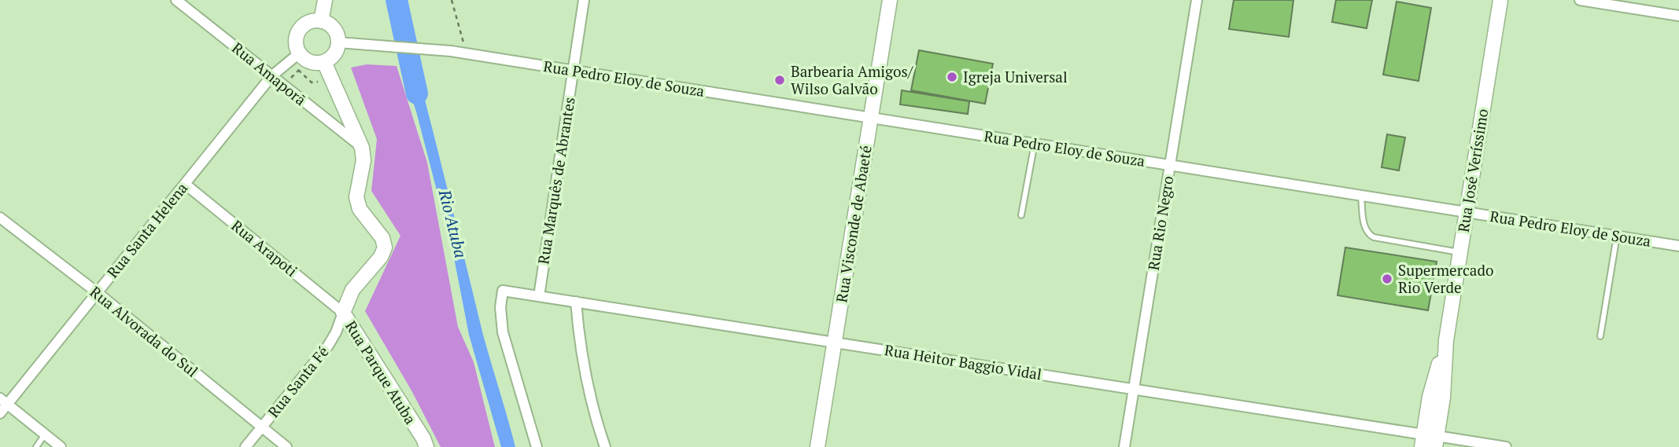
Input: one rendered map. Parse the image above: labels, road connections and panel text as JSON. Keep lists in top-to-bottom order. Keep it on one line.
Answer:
{"streets":{"street":["Rua Amaporã","Rua Pedro Eloy de Souza","Rua José Veríssimo","Rua Marquês de Abrantes","Rua Rio Negro","Rua Visconde de Abaeté","Rua Santa Helena","Rua Arapoti","Rua Alvorada do Sul","Rua Heitor Baggio Vidal","Rua Parque Atuba","Rua Santa Fé"]},"crossings":[["Rua Amaporã","Rua Santa Helena"],["Rua Amaporã","Rua Parque Atuba"],["Rua Pedro Eloy de Souza","Rua José Veríssimo"],["Rua Pedro Eloy de Souza","Rua Marquês de Abrantes"],["Rua Pedro Eloy de Souza","Rua Rio Negro"],["Rua Pedro Eloy de Souza","Rua Visconde de Abaeté"],["Rua Pedro Eloy de Souza","Rua Santa Helena"],["Rua Pedro Eloy de Souza","Rua Parque Atuba"],["Rua José Veríssimo","Rua Heitor Baggio Vidal"],["Rua Marquês de Abrantes","Rua Heitor Baggio Vidal"],["Rua Rio Negro","Rua Heitor Baggio Vidal"],["Rua Visconde de Abaeté","Rua Heitor Baggio Vidal"],["Rua Santa Helena","Rua Arapoti"],["Rua Santa Helena","Rua Alvorada do Sul"],["Rua Santa Helena","Rua Parque Atuba"],["Rua Arapoti","Rua Parque Atuba"],["Rua Arapoti","Rua Santa Fé"],["Rua Alvorada do Sul","Rua Santa Fé"],["Rua Parque Atuba","Rua Santa Fé"]],"water":["Rio Atuba"],"places":["Igreja Universal","Barbearia Amigos/ Wilso Galvão","Supermercado Rio Verde"]}
